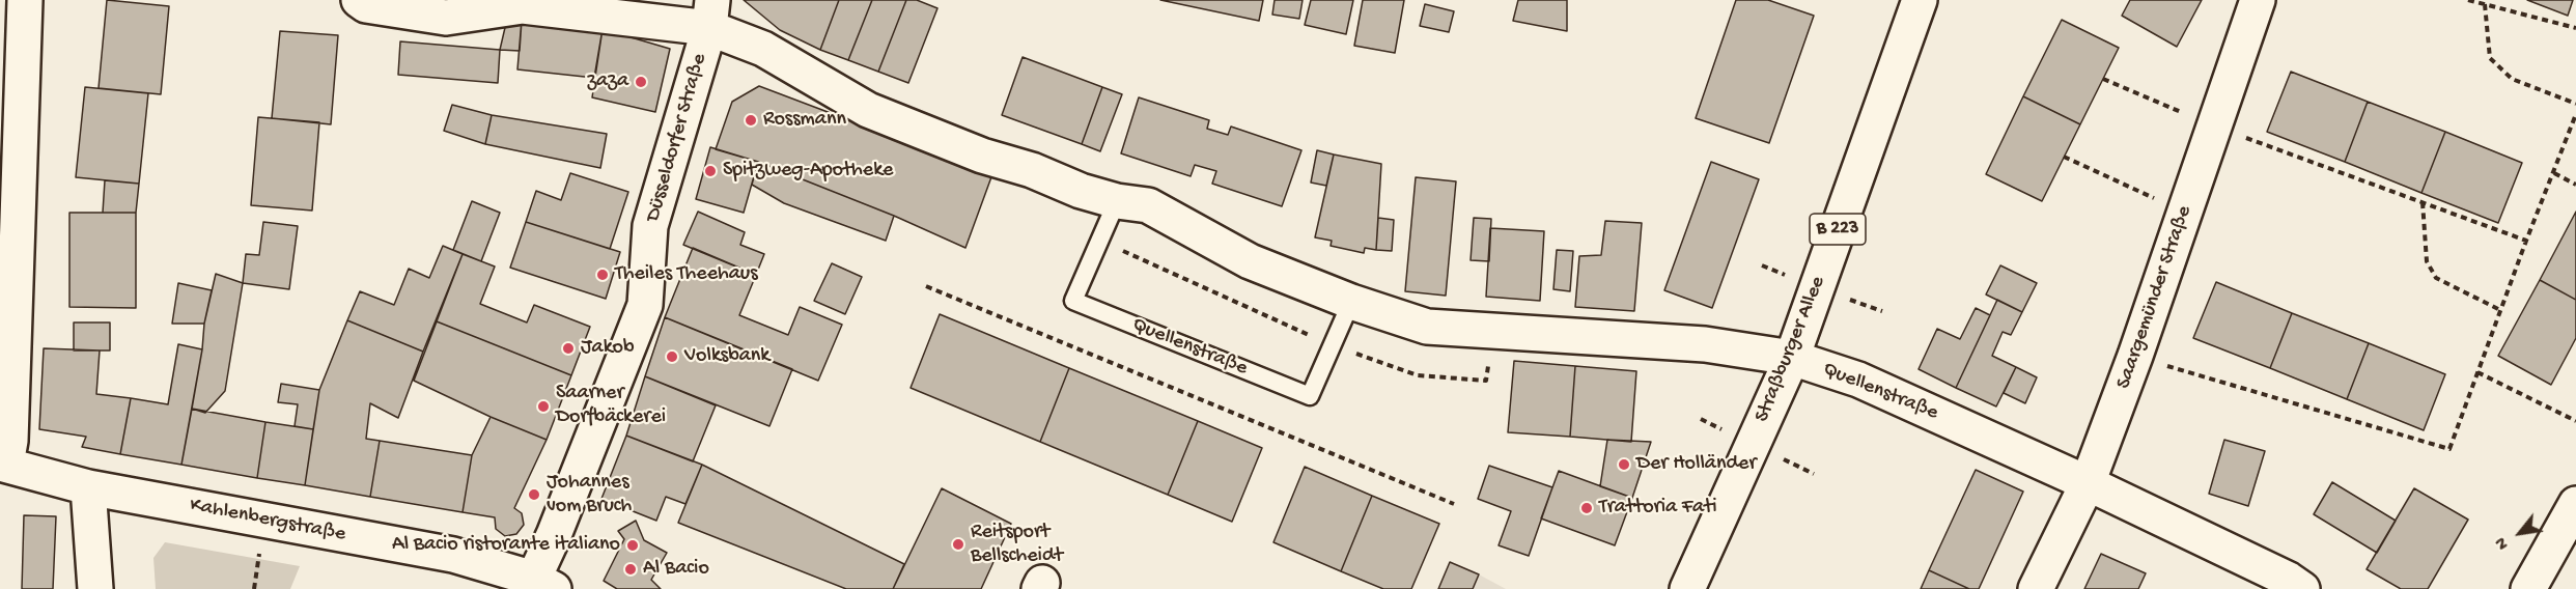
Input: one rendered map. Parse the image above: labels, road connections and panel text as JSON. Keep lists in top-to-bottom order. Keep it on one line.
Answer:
{"streets":{"street":["Düsseldorfer Straße","B 223","Saargemünder Straße","Quellenstraße","Straßburger Allee","Kahlenbergstraße"]},"crossings":[["Düsseldorfer Straße","Quellenstraße"],["Düsseldorfer Straße","Kahlenbergstraße"],["Saargemünder Straße","Quellenstraße"],["Quellenstraße","Straßburger Allee"]],"places":["zaza","Rossmann","Spitzweg-Apotheke","Theiles Theehaus","Jakob","Volksbank","Saarner Dorfbäckerei","Der Holländer","Johannes vom Bruch","Trattoria Fati","Reitsport Bellscheidt","Al Bacio ristorante italiano","Al Bacio"],"north":"bottom left"}
